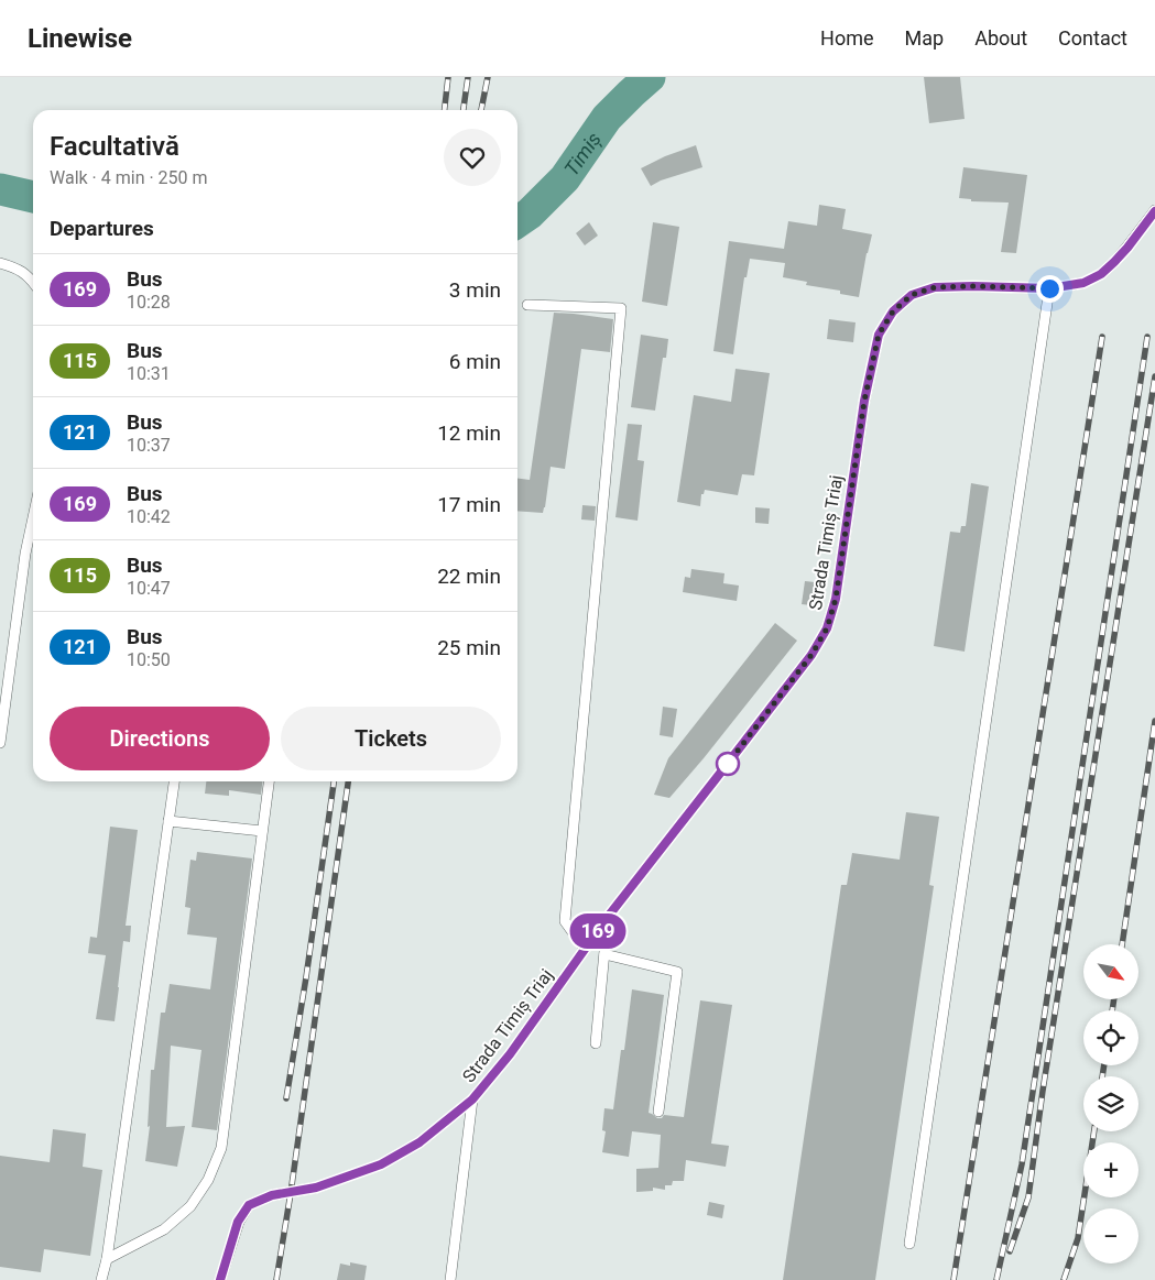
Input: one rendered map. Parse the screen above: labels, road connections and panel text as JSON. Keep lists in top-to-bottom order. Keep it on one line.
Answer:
{"streets":{"lane":["Strada Timiș Triaj"]},"water":["Timiș"],"lines":["bus line 169"],"north":"bottom right","page":{"header":"Linewise","nav":["Home","Map","About","Contact"],"on_map":"169","heading":[["Facultativă","Walk · 4 min · 250 m"],"Departures"],"list":[{"mark":"169","name":"Bus","note":"10:28","value":"3 min"},{"mark":"115","name":"Bus","note":"10:31","value":"6 min"},{"mark":"121","name":"Bus","note":"10:37","value":"12 min"},{"mark":"169","name":"Bus","note":"10:42","value":"17 min"},{"mark":"115","name":"Bus","note":"10:47","value":"22 min"},{"mark":"121","name":"Bus","note":"10:50","value":"25 min"}],"buttons":["Directions","Tickets"],"map_buttons":["+","−"]}}
